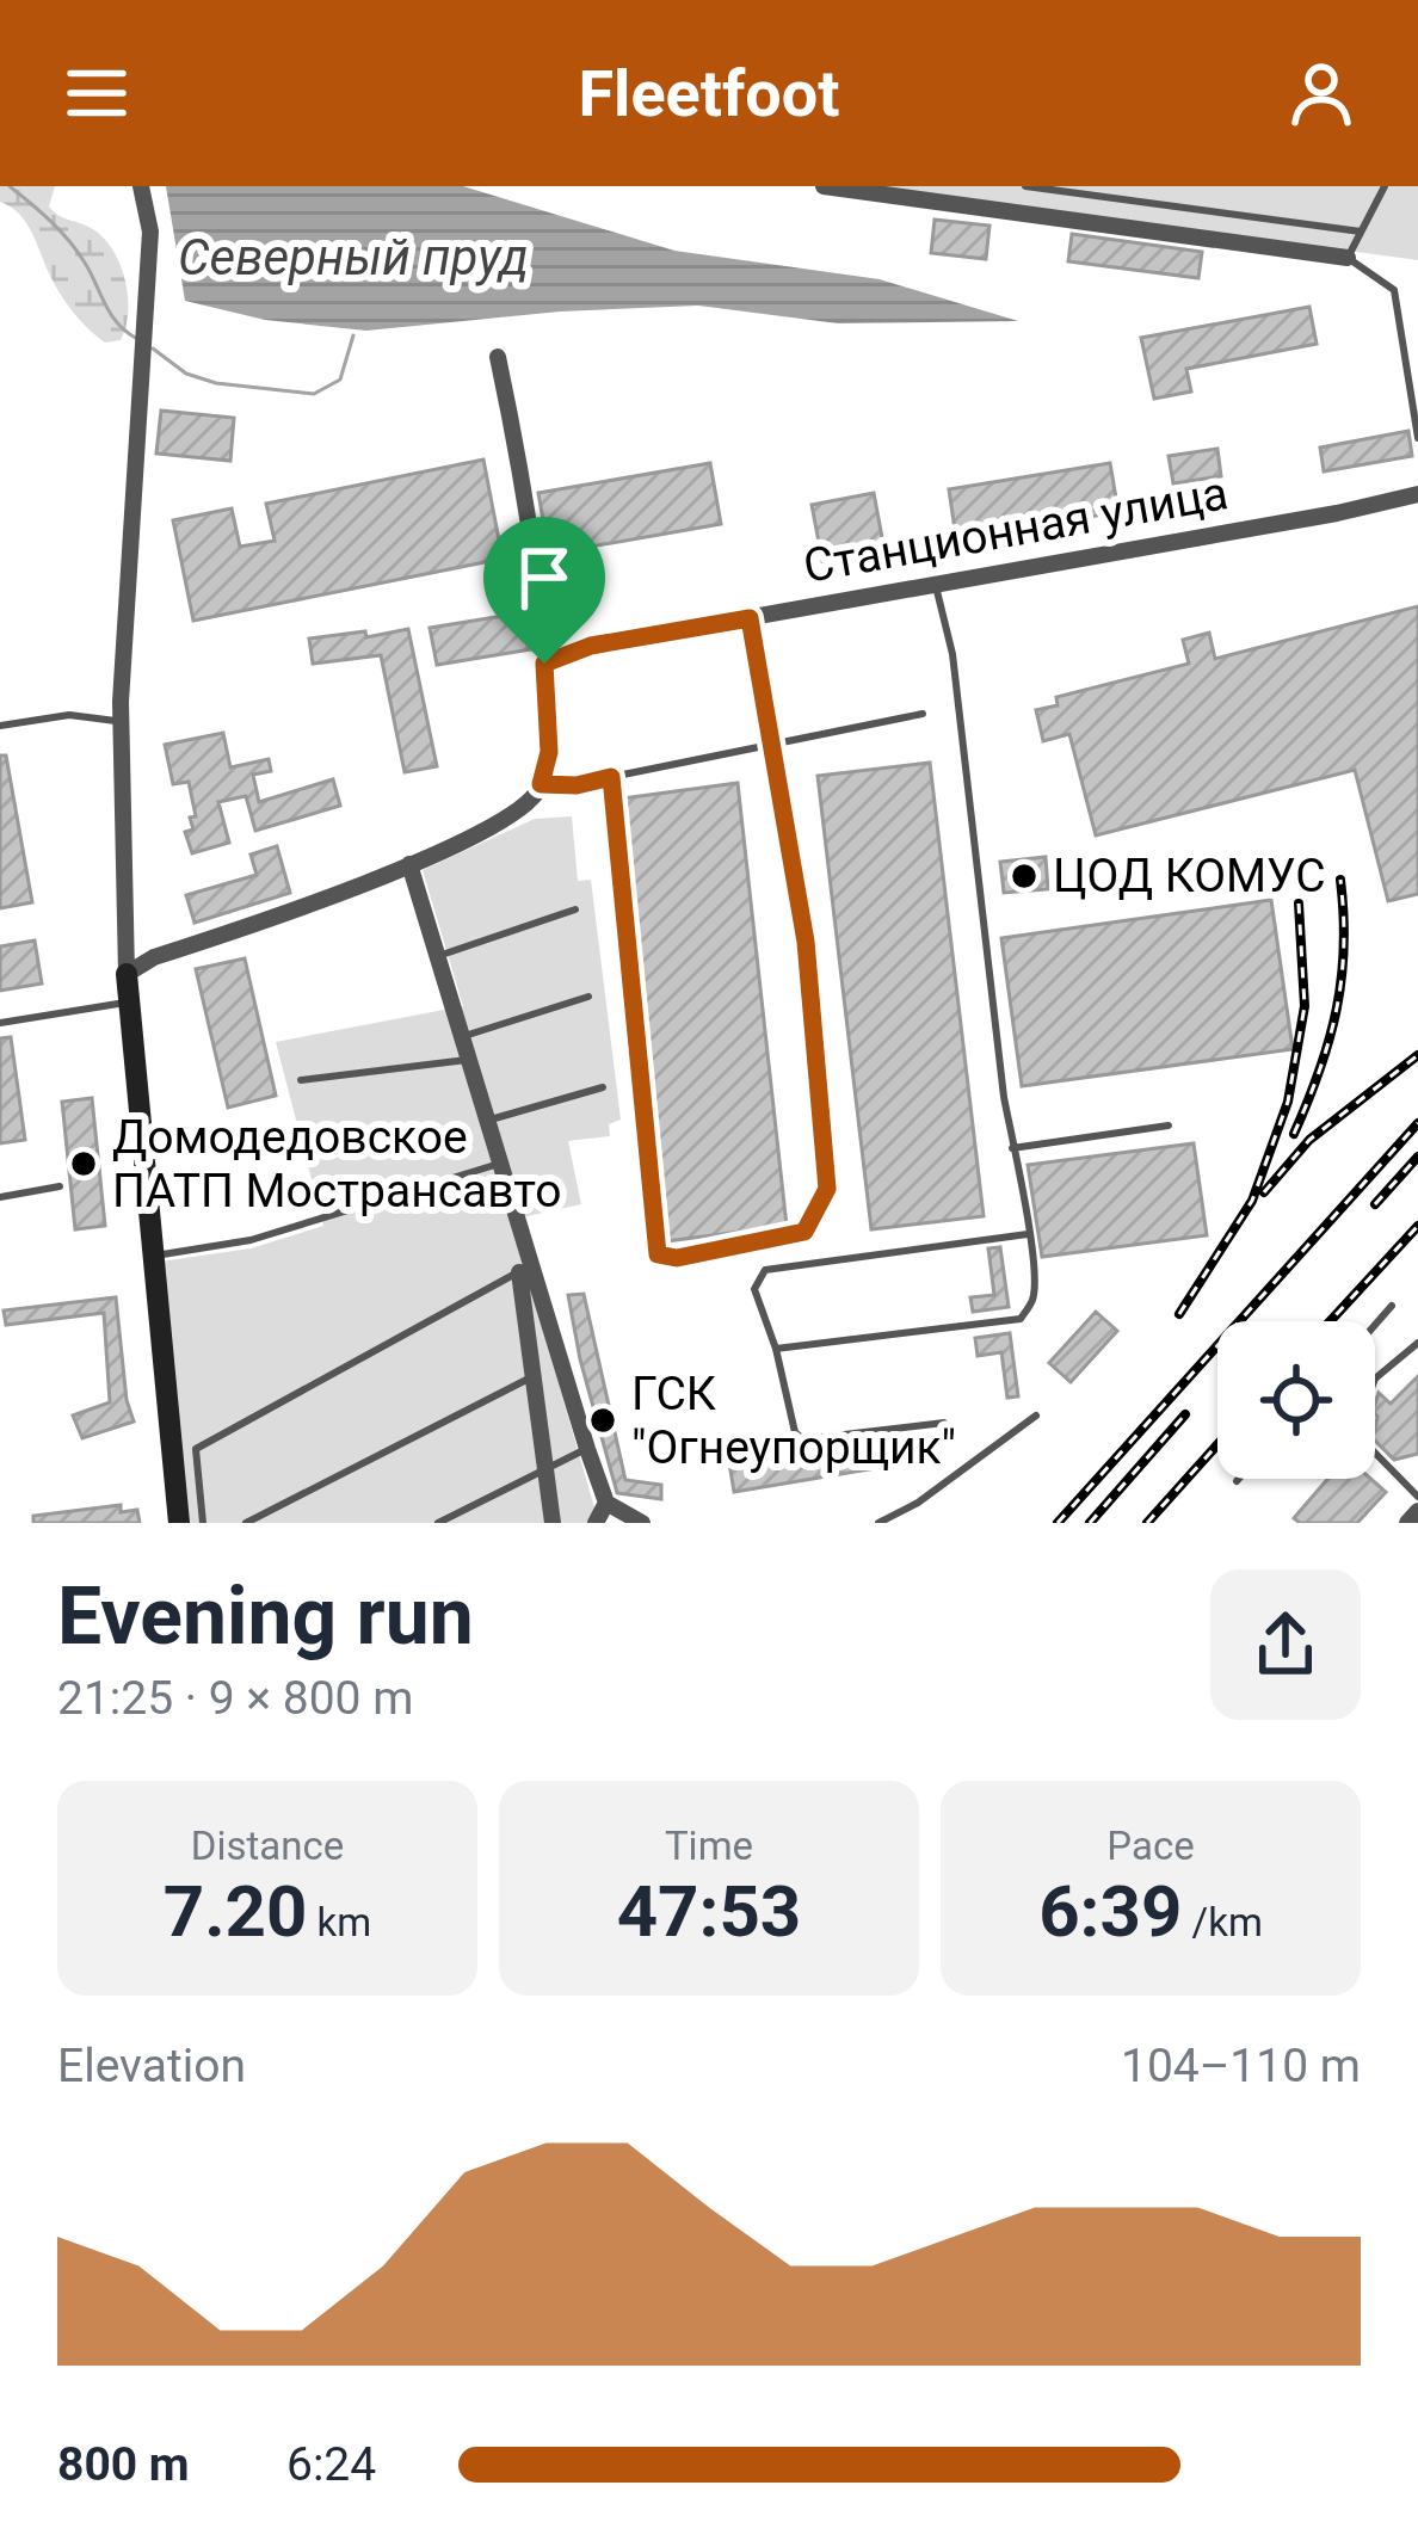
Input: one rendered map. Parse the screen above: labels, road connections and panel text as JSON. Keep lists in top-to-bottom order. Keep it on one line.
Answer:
{"streets":{"street":["Станционная улица"]},"water":["Северный пруд"],"places":["ЦОД КОМУС","Домодедовское ПАТП Мострансавто","ГСК \"Огнеупорщик\""],"page":{"header":"Fleetfoot","heading":["Evening run","21:25 · 9 × 800 m"],"stats":[["Distance","7.20 km"],["Time","47:53"],["Pace","6:39 /km"]],"chart":["Elevation","104–110 m"],"list":[{"name":"800 m","note":"6:24"}]}}
